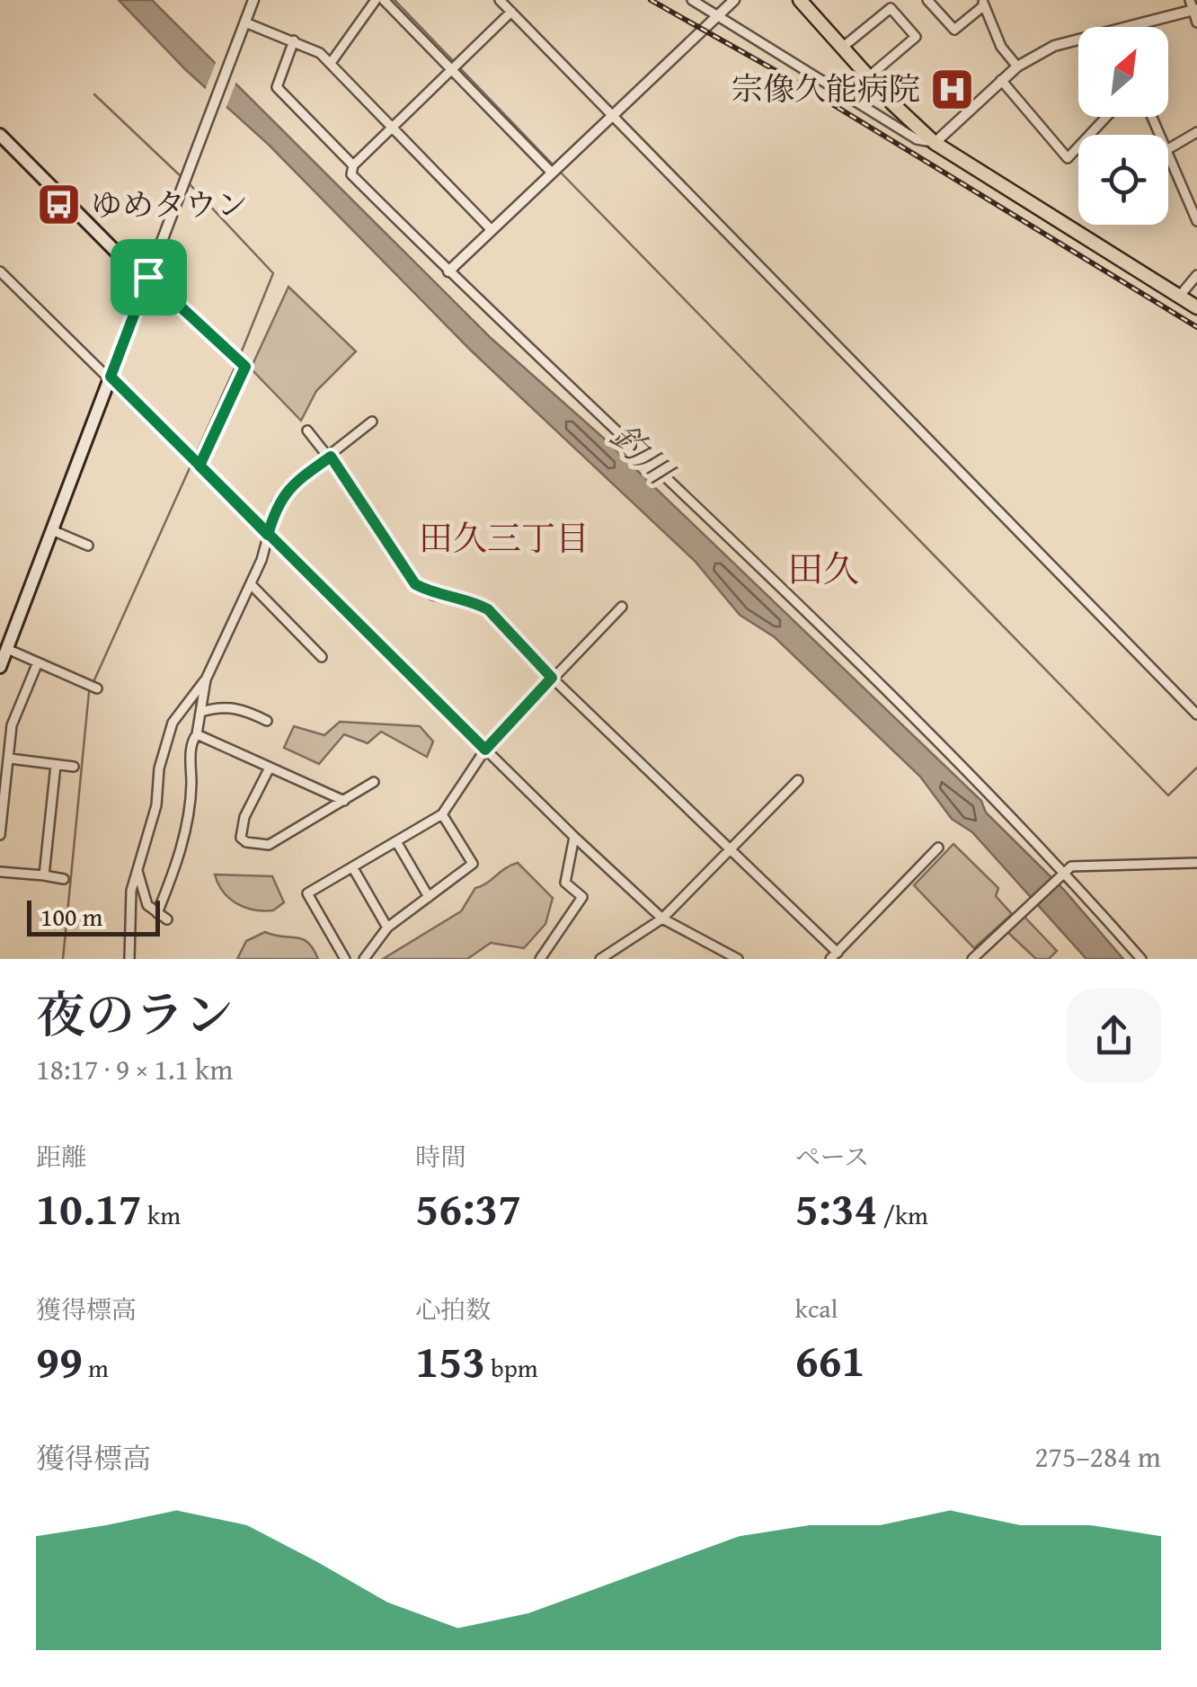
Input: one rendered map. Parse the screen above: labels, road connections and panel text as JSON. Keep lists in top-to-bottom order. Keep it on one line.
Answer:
{"districts":["田久三丁目","田久"],"water":["釣川"],"places":{"hospital":["宗像久能病院"],"bus stop":["ゆめタウン"]},"scale_bar":"100 m","north":"top right","page":{"scale":"100 m","heading":["夜のラン","18:17 · 9 × 1.1 km"],"stats":[["距離","10.17 km"],["時間","56:37"],["ペース","5:34 /km"],["獲得標高","99 m"],["心拍数","153 bpm"],["kcal","661"]],"chart":["獲得標高","275–284 m"]}}
